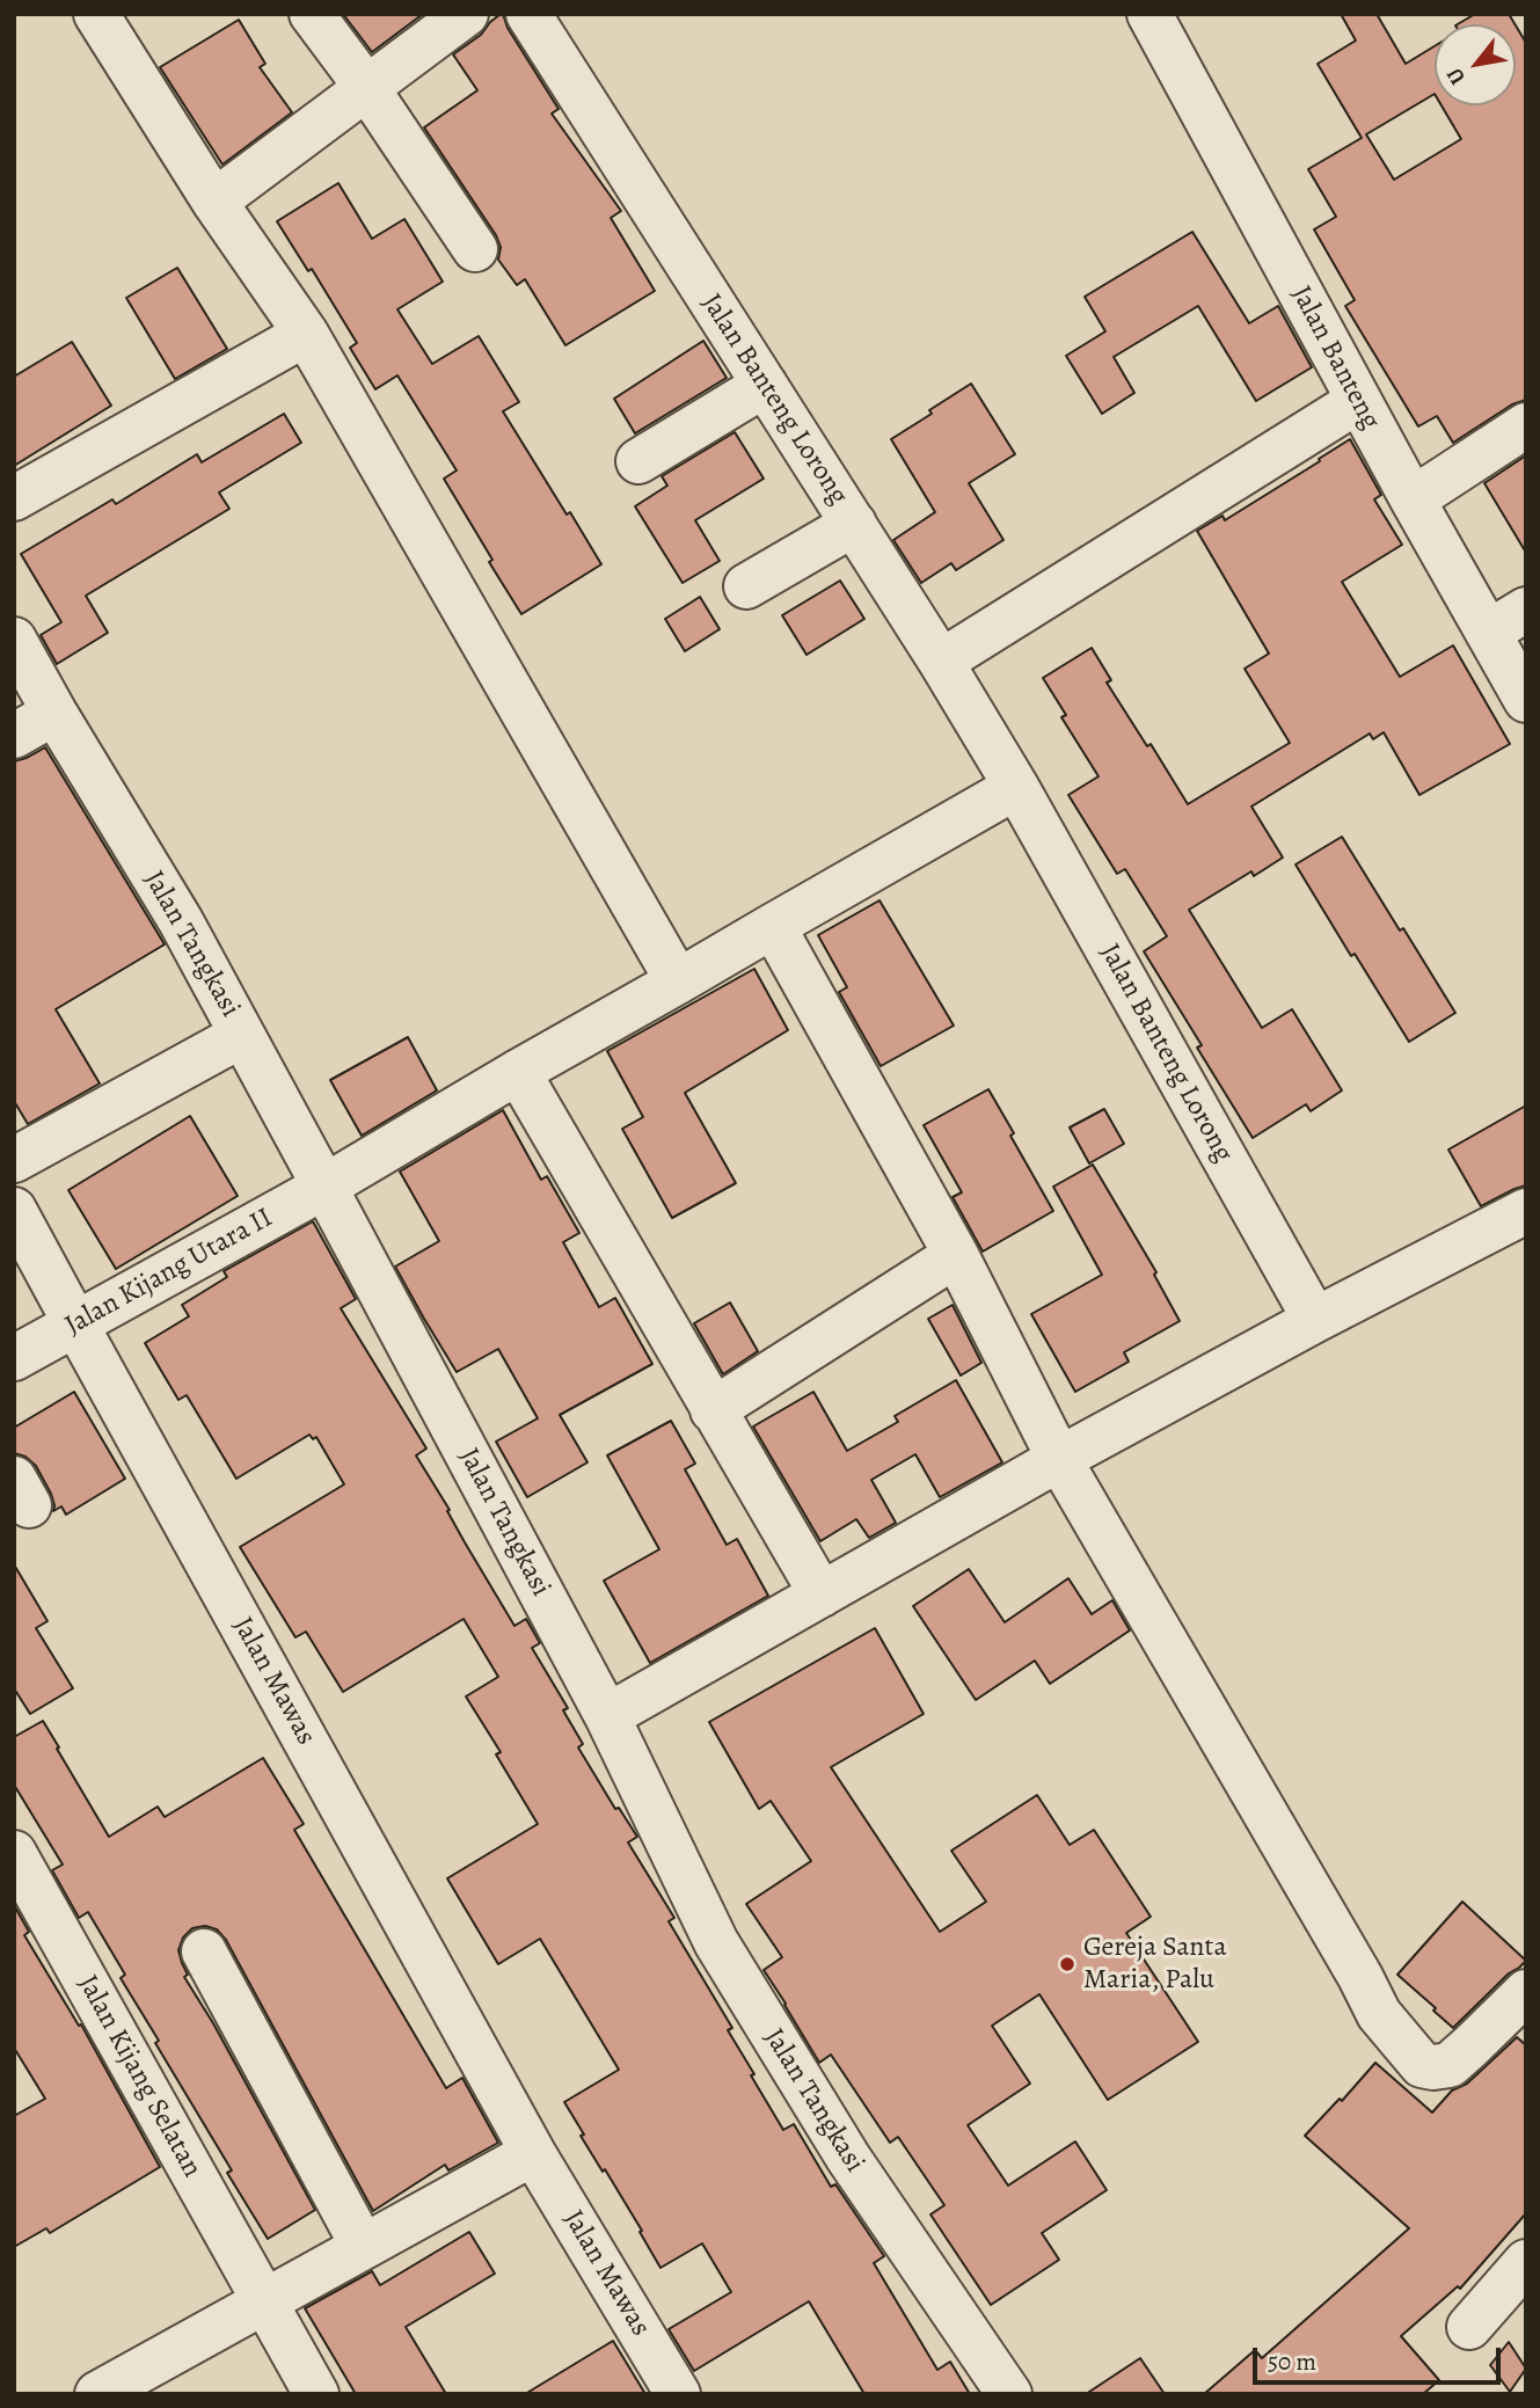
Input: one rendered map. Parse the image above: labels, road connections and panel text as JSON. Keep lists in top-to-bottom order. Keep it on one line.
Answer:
{"streets":{"street":["Jalan Banteng","Jalan Banteng Lorong","Jalan Tangkasi","Jalan Kijang Utara II","Jalan Mawas","Jalan Kijang Selatan"]},"crossings":[["Jalan Tangkasi","Jalan Kijang Utara II"],["Jalan Kijang Utara II","Jalan Mawas"]],"places":["Gereja Santa Maria, Palu"],"scale_bar":"50 m","north":"bottom left"}
